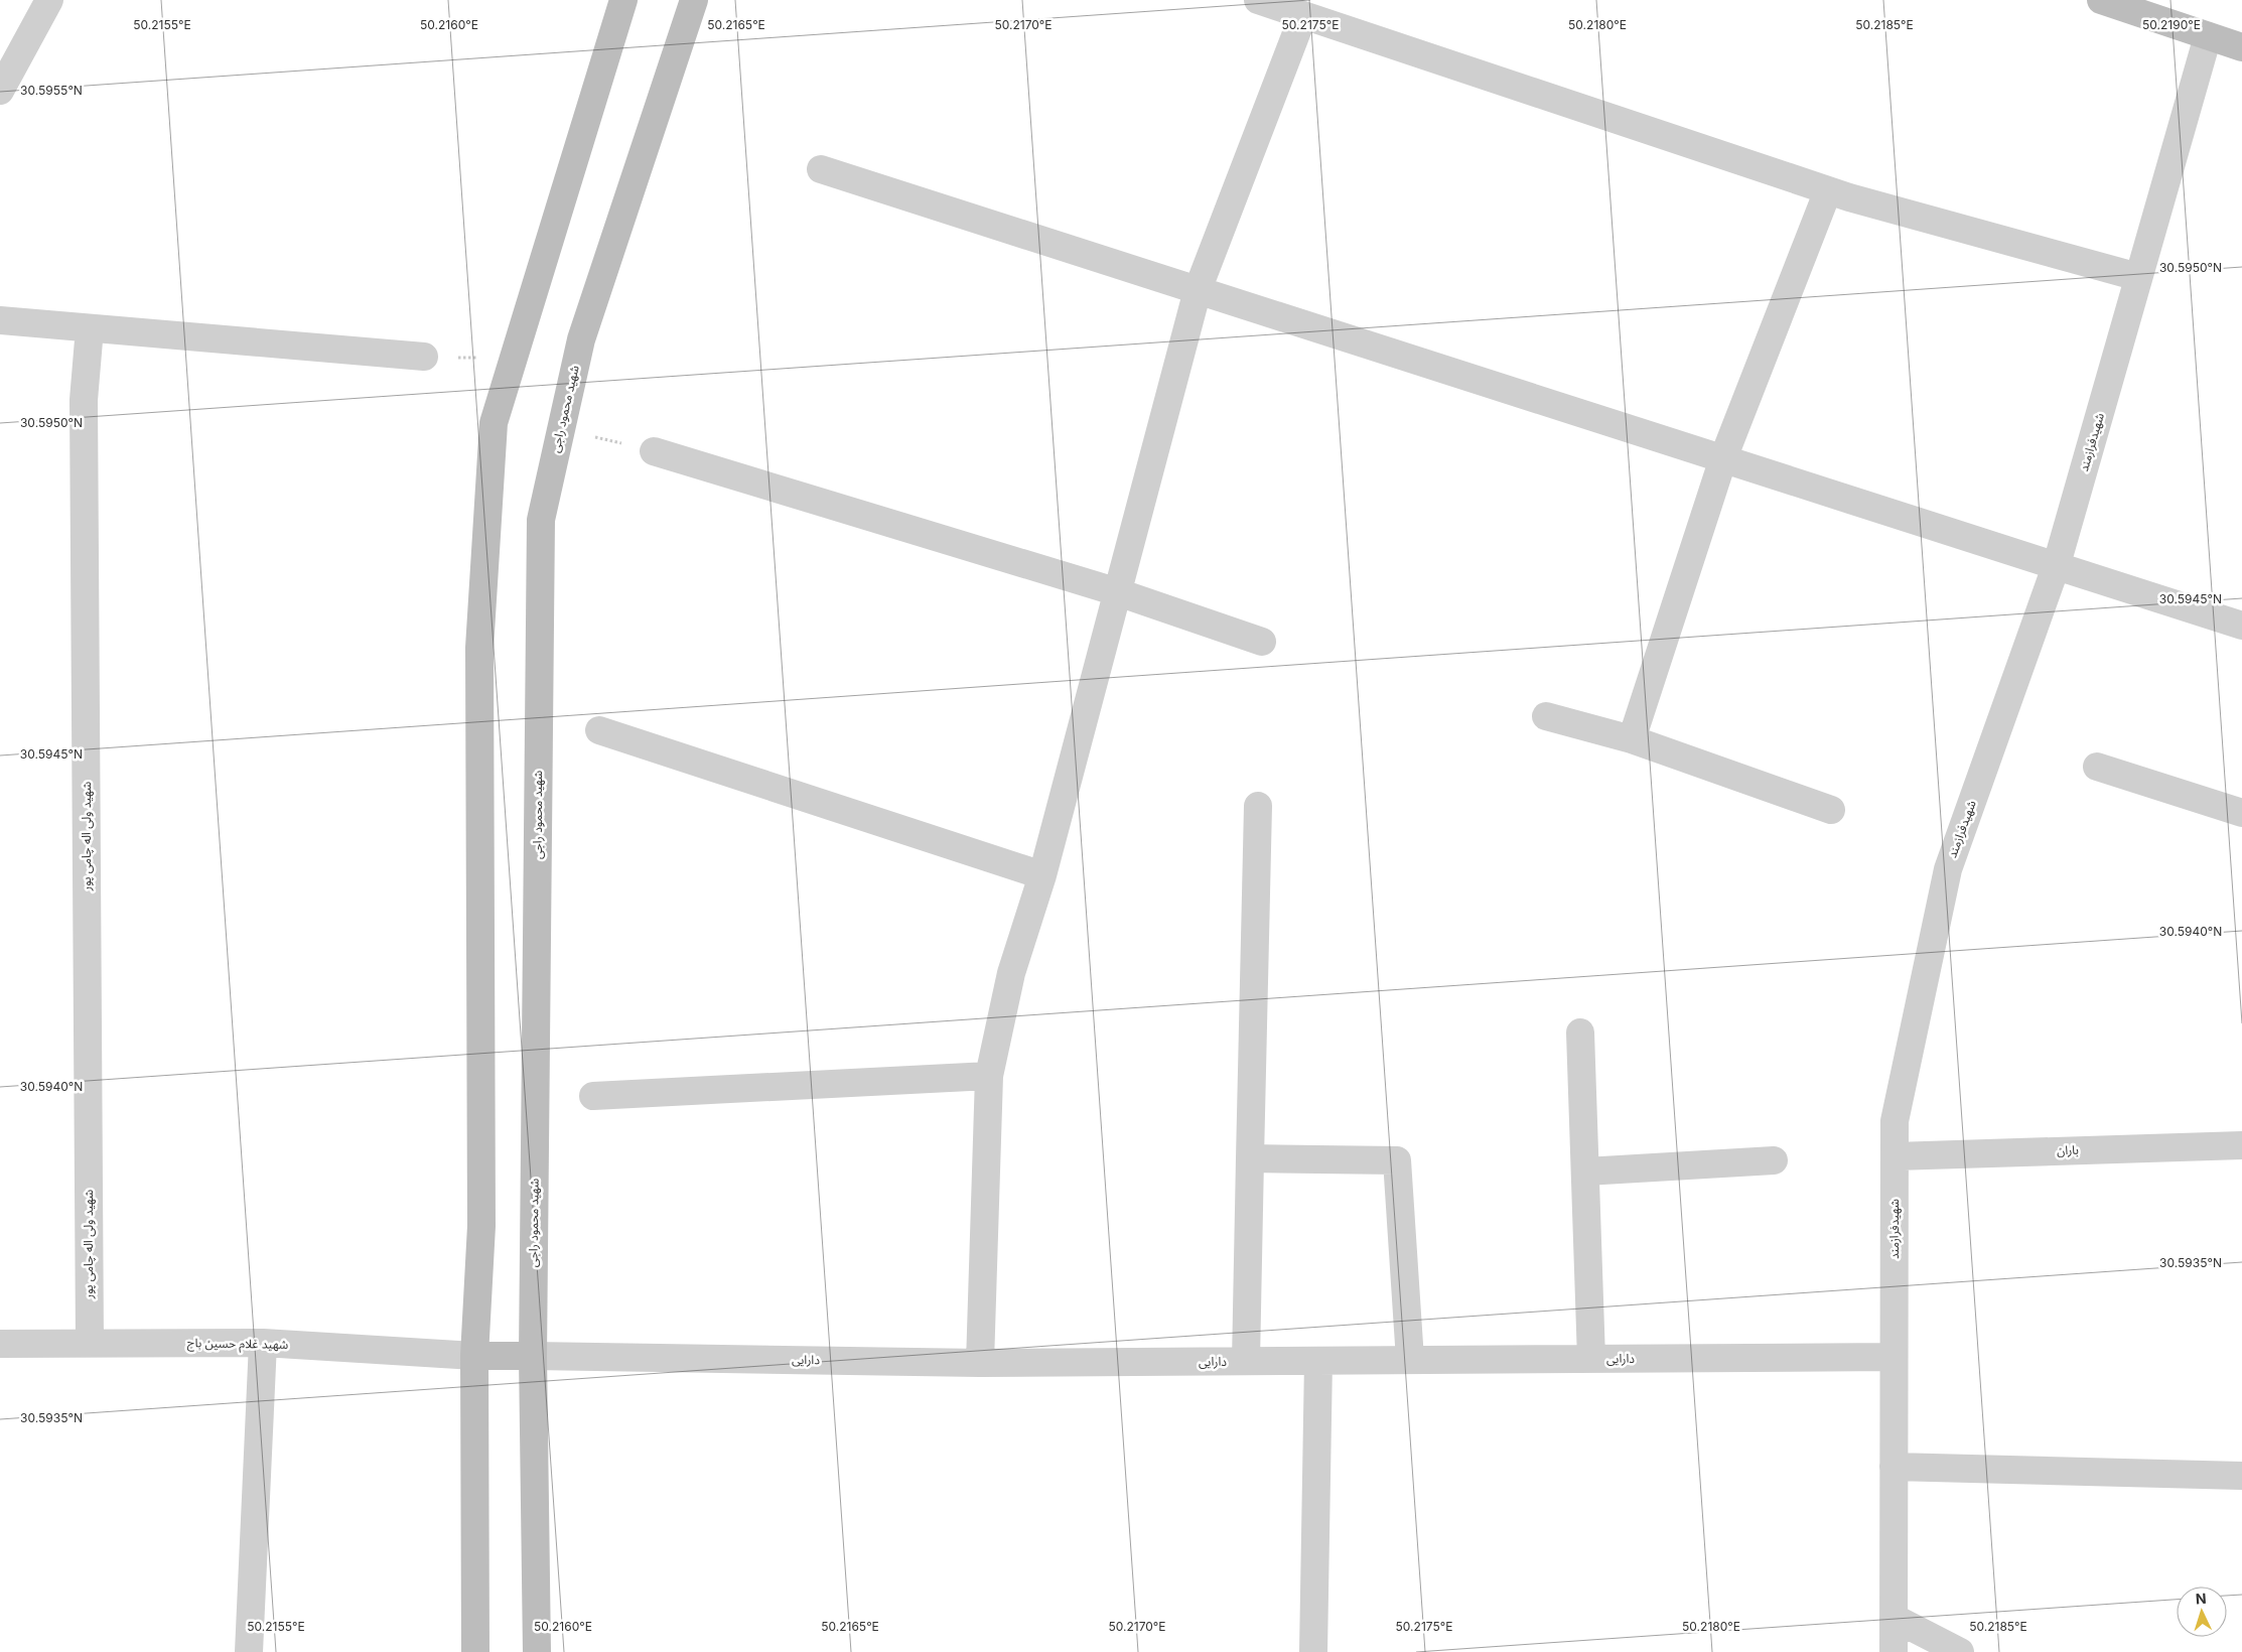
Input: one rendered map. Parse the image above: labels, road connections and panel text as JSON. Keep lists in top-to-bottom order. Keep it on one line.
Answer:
{"streets":{"street":["شهید محمود راجی","شهیدفرازمند","شهید ولی اله چامی پور","باران","شهید غلام حسین باج","دارایی"]},"crossings":[["شهید محمود راجی","دارایی"],["شهیدفرازمند","باران"],["شهیدفرازمند","دارایی"],["شهید ولی اله چامی پور","شهید غلام حسین باج"]],"north":"top","coordinates":["50.2155°E","50.2160°E","50.2165°E","50.2170°E","50.2175°E","50.2180°E","50.2185°E","50.2190°E","30.5955°N","30.5950°N","30.5945°N","30.5940°N","30.5935°N"]}
